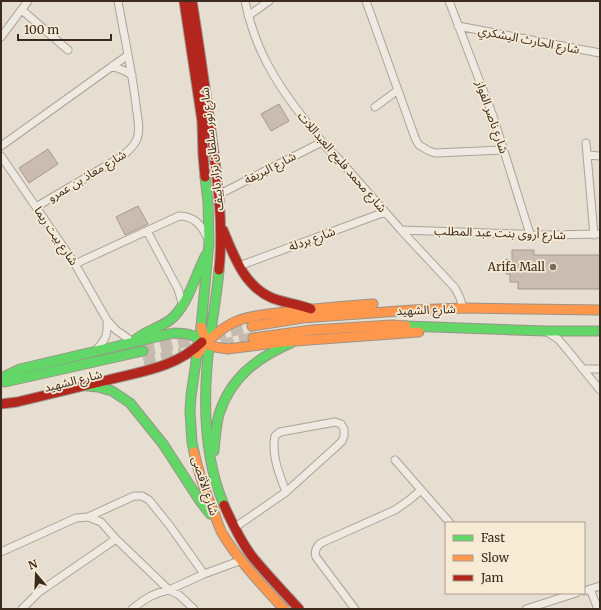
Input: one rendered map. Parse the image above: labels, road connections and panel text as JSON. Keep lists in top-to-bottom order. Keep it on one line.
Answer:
{"streets":{"main road":["شارع نور سلطان نزار باييف","شارع الشهيد","شارع الأقصى"],"street":["شارع الحارث اليشكري","شارع ناصر الفواز","شارع محمد فليح العبداللات","شارع البريقة","شارع معاذ بن عمرو","شارع أروى بنت عبد المطلب","شارع بيت ريما","شارع بردلة"]},"crossings":[["شارع الحارث اليشكري","شارع ناصر الفواز"],["شارع ناصر الفواز","شارع أروى بنت عبد المطلب"],["شارع نور سلطان نزار باييف","شارع البريقة"],["شارع نور سلطان نزار باييف","شارع الأقصى"],["شارع محمد فليح العبداللات","شارع البريقة"],["شارع محمد فليح العبداللات","شارع أروى بنت عبد المطلب"],["شارع محمد فليح العبداللات","شارع بردلة"],["شارع محمد فليح العبداللات","شارع الشهيد"],["شارع معاذ بن عمرو","شارع بيت ريما"]],"places":["Arifa Mall"],"legend":["Fast","Slow","Jam"],"scale_bar":"100 m","north":"top"}
